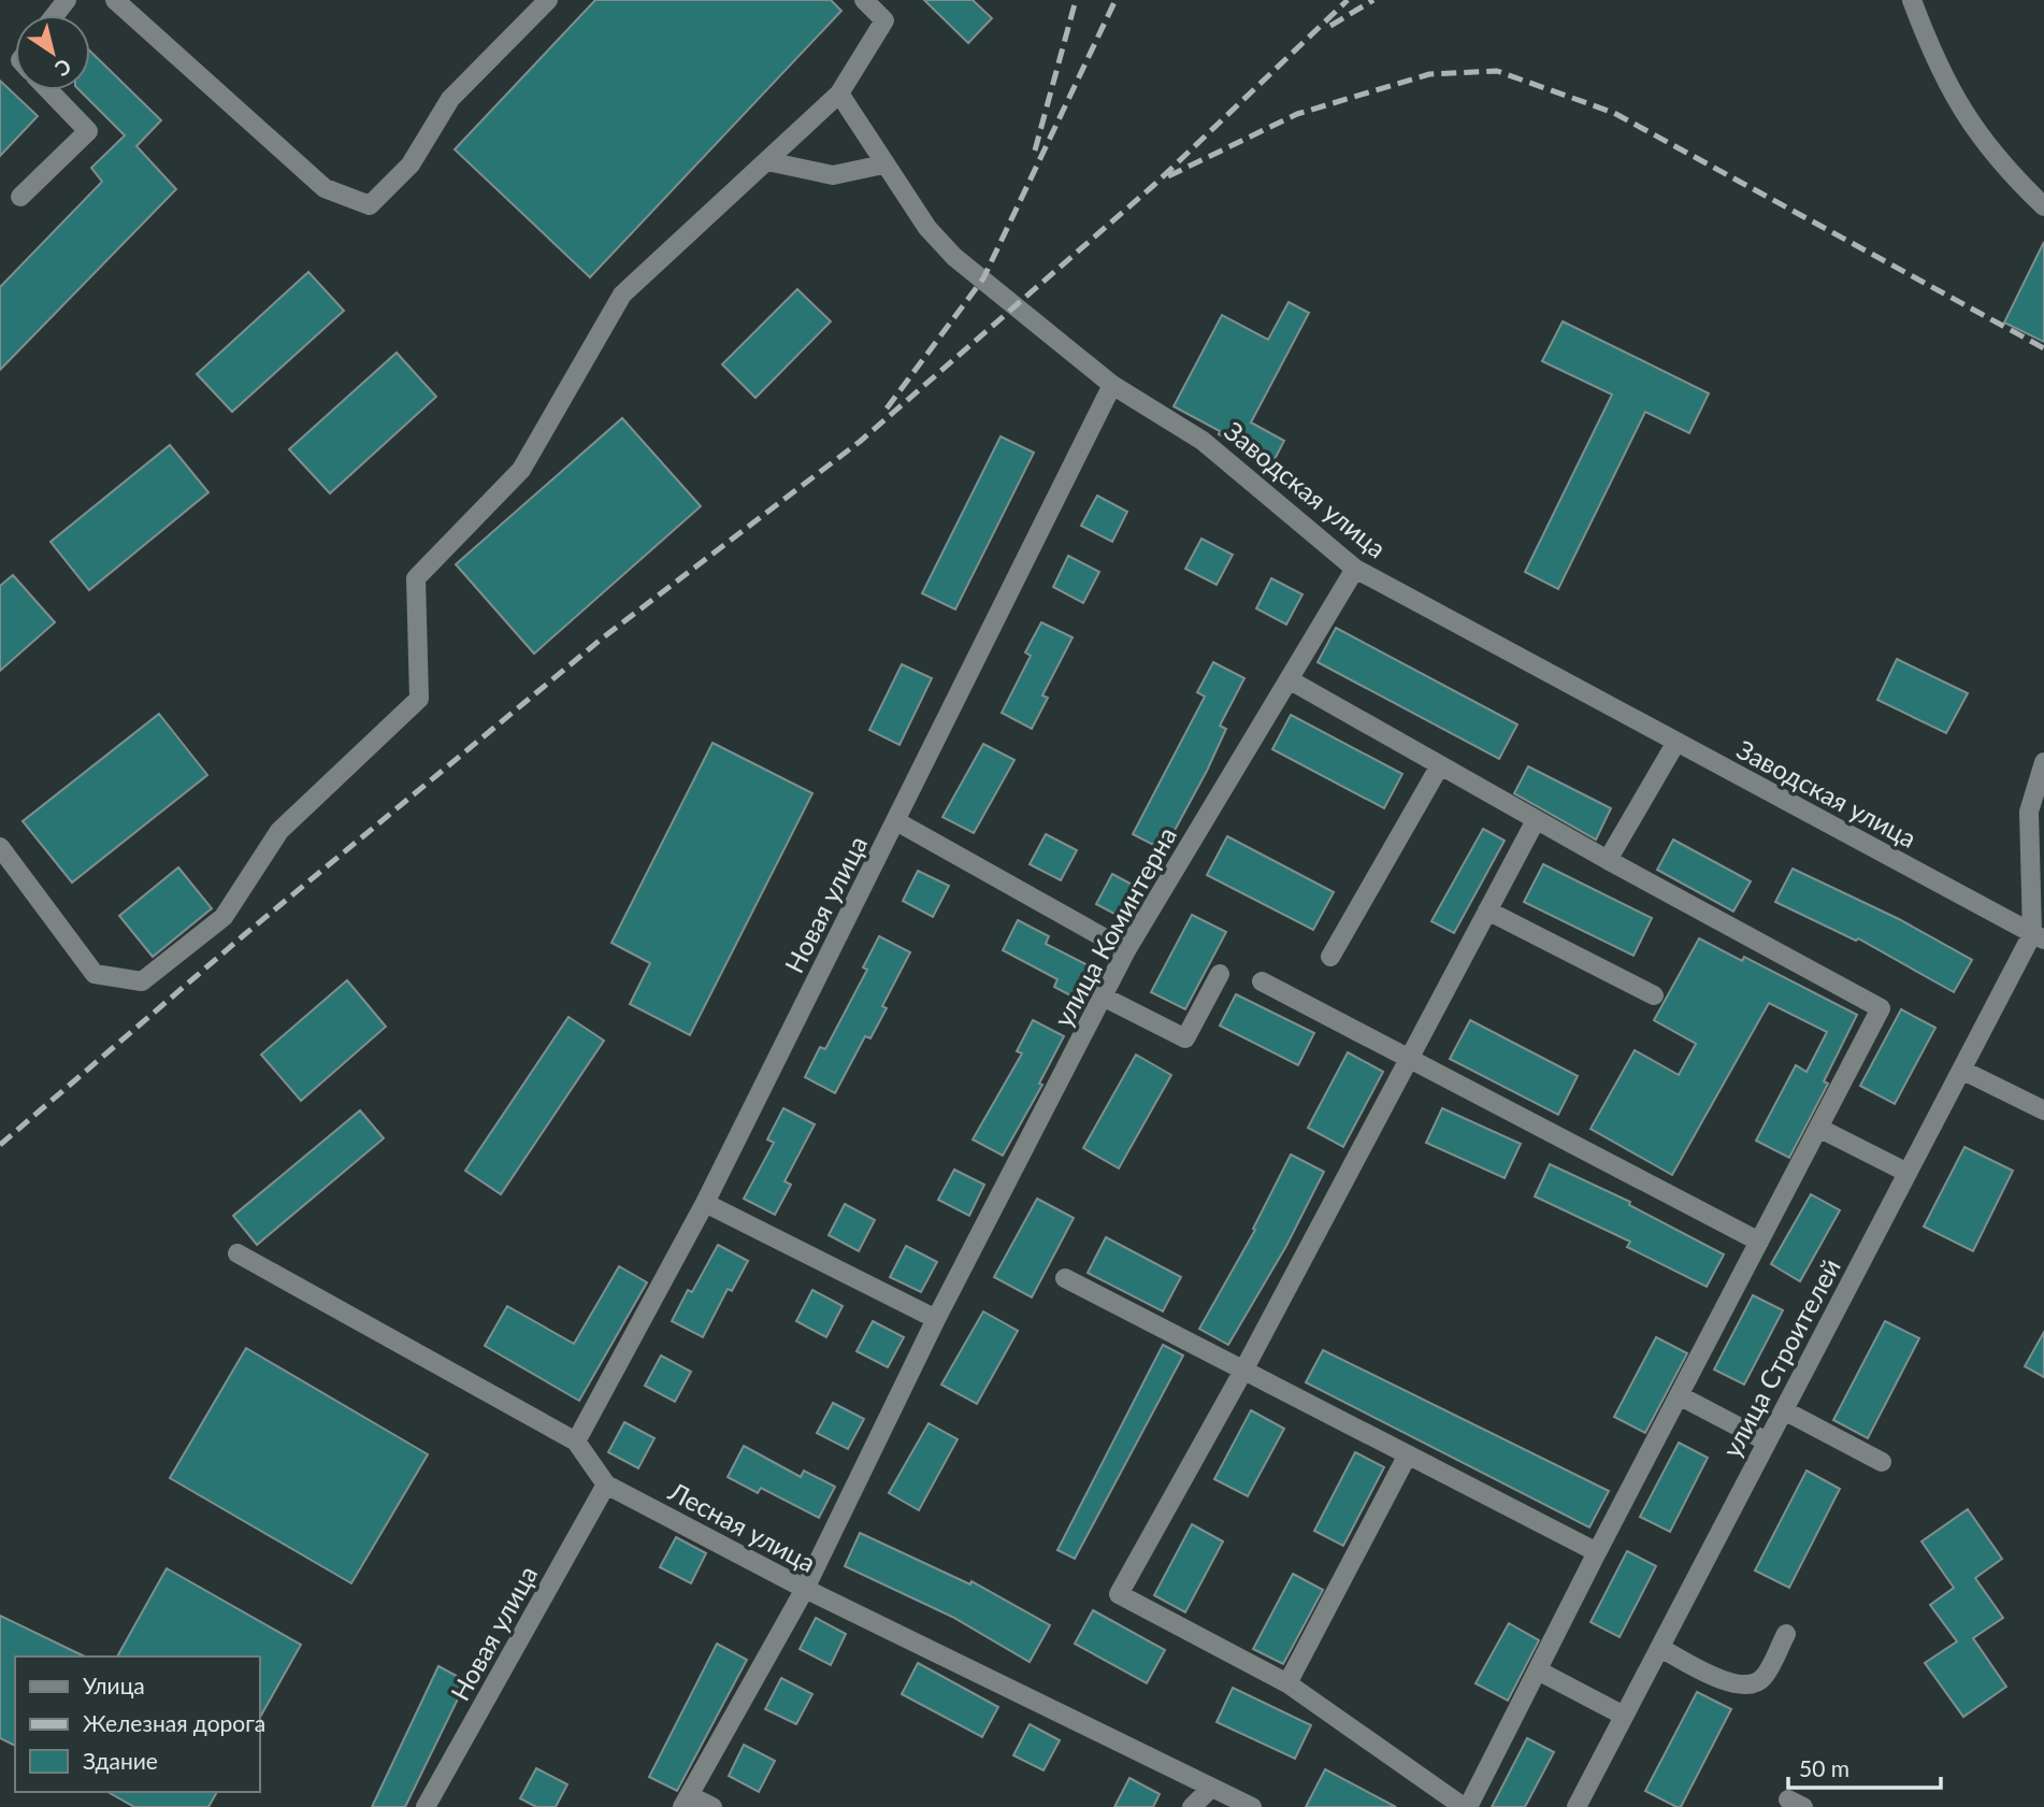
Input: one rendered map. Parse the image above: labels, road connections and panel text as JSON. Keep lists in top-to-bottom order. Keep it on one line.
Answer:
{"streets":{"street":["Заводская улица","Новая улица","улица Коминтерна","улица Строителей","Лесная улица"]},"crossings":[["Заводская улица","Новая улица"],["Заводская улица","улица Коминтерна"],["Заводская улица","улица Строителей"],["Новая улица","Лесная улица"],["улица Коминтерна","Лесная улица"]],"legend":["Улица","Железная дорога","Здание"],"scale_bar":"50 m","north":"bottom right"}
